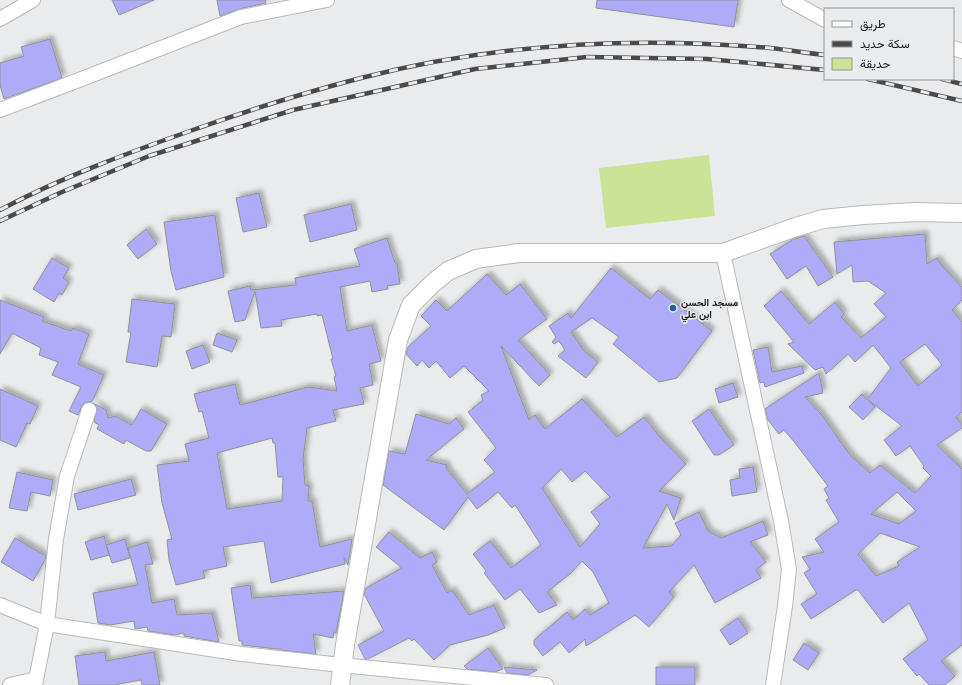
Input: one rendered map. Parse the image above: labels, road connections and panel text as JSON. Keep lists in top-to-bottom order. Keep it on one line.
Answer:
{"places":["مسجد الحسن ابن علي"],"legend":["طريق","سكة حديد","حديقة"]}
